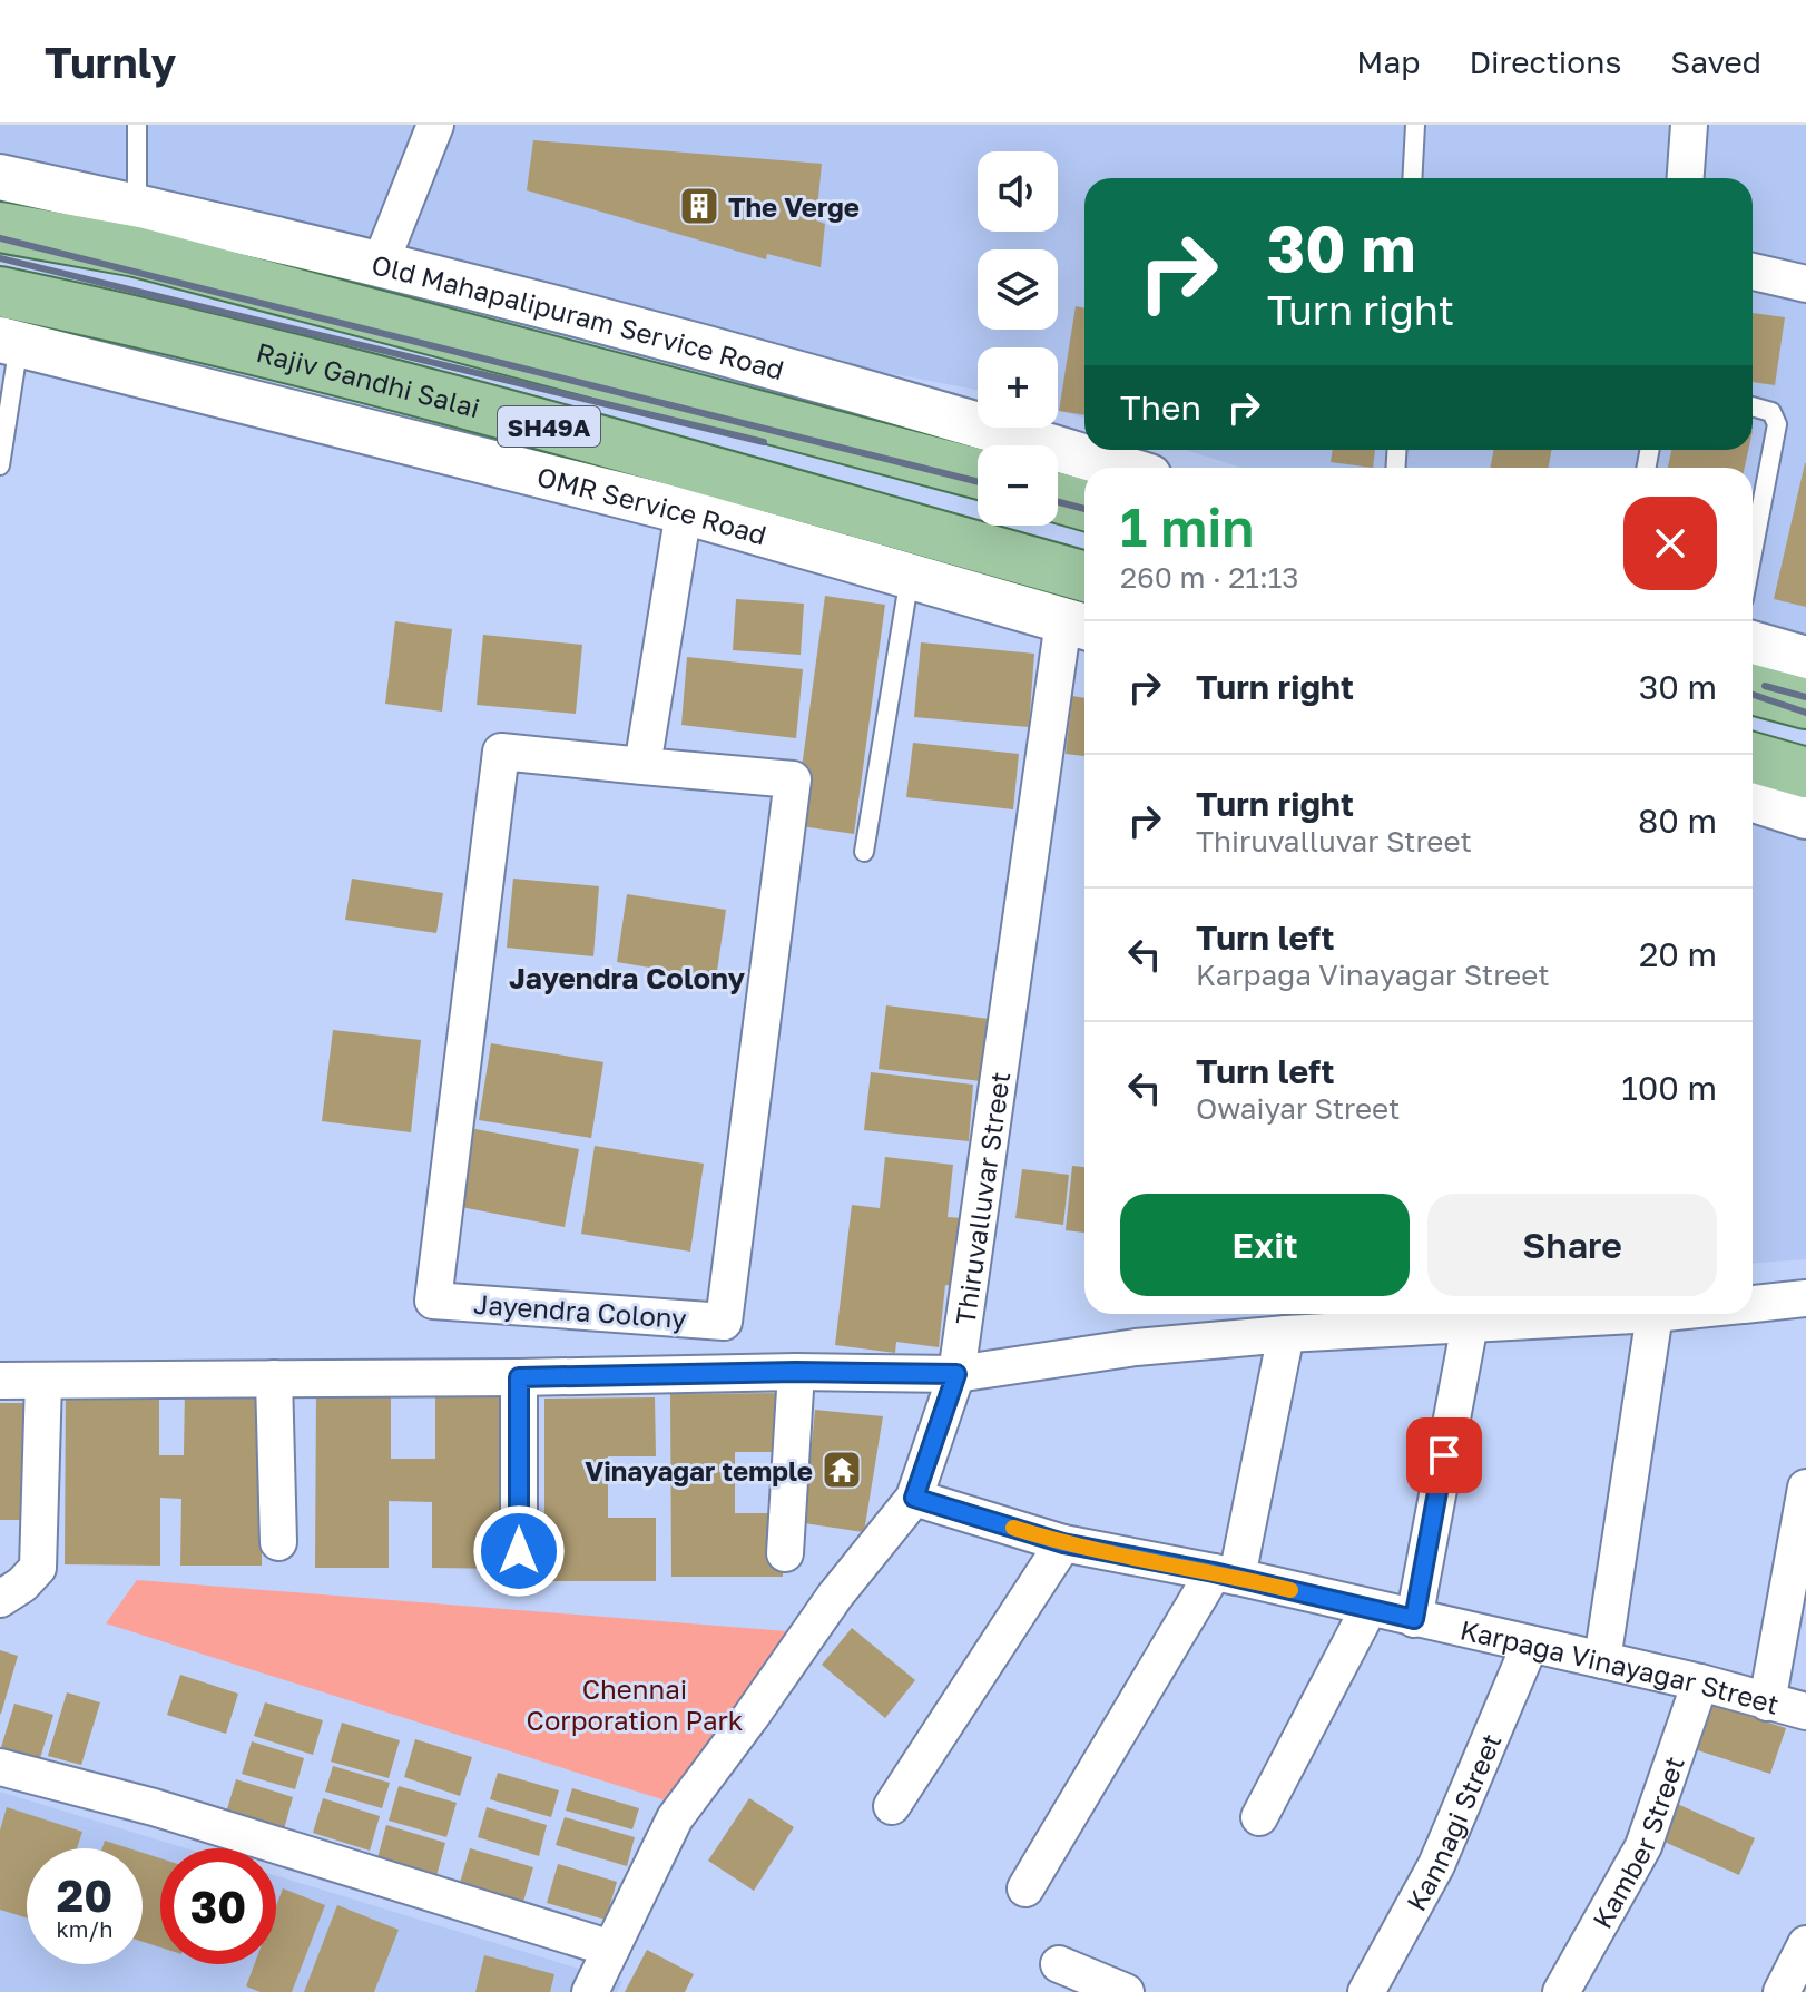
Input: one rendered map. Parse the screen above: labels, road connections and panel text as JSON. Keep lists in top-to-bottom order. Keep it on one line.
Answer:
{"streets":{"main road":["Rajiv Gandhi Salai","SH49A"],"street":["Old Mahapalipuram Service Road","OMR Service Road","Thiruvalluvar Street","Jayendra Colony","Karpaga Vinayagar Street","Kannagi Street","Kamber Street"]},"crossings":[["Rajiv Gandhi Salai","OMR Service Road"],["OMR Service Road","Thiruvalluvar Street"],["Thiruvalluvar Street","Karpaga Vinayagar Street"],["Karpaga Vinayagar Street","Kannagi Street"],["Karpaga Vinayagar Street","Kamber Street"]],"districts":["Jayendra Colony"],"parks":["Chennai Corporation Park"],"places":{"building":["The Verge"],"temple":["Vinayagar temple"]},"page":{"header":"Turnly","nav":["Map","Directions","Saved"],"map_buttons":["+","−"],"turn":["30 m","Turn right"],"then":"Then","heading":["1 min","260 m · 21:13"],"list":[{"name":"Turn right","value":"30 m"},{"name":"Turn right","note":"Thiruvalluvar Street","value":"80 m"},{"name":"Turn left","note":"Karpaga Vinayagar Street","value":"20 m"},{"name":"Turn left","note":"Owaiyar Street","value":"100 m"}],"buttons":["Exit","Share"],"speed":"20 km/h","limit":"30"}}
